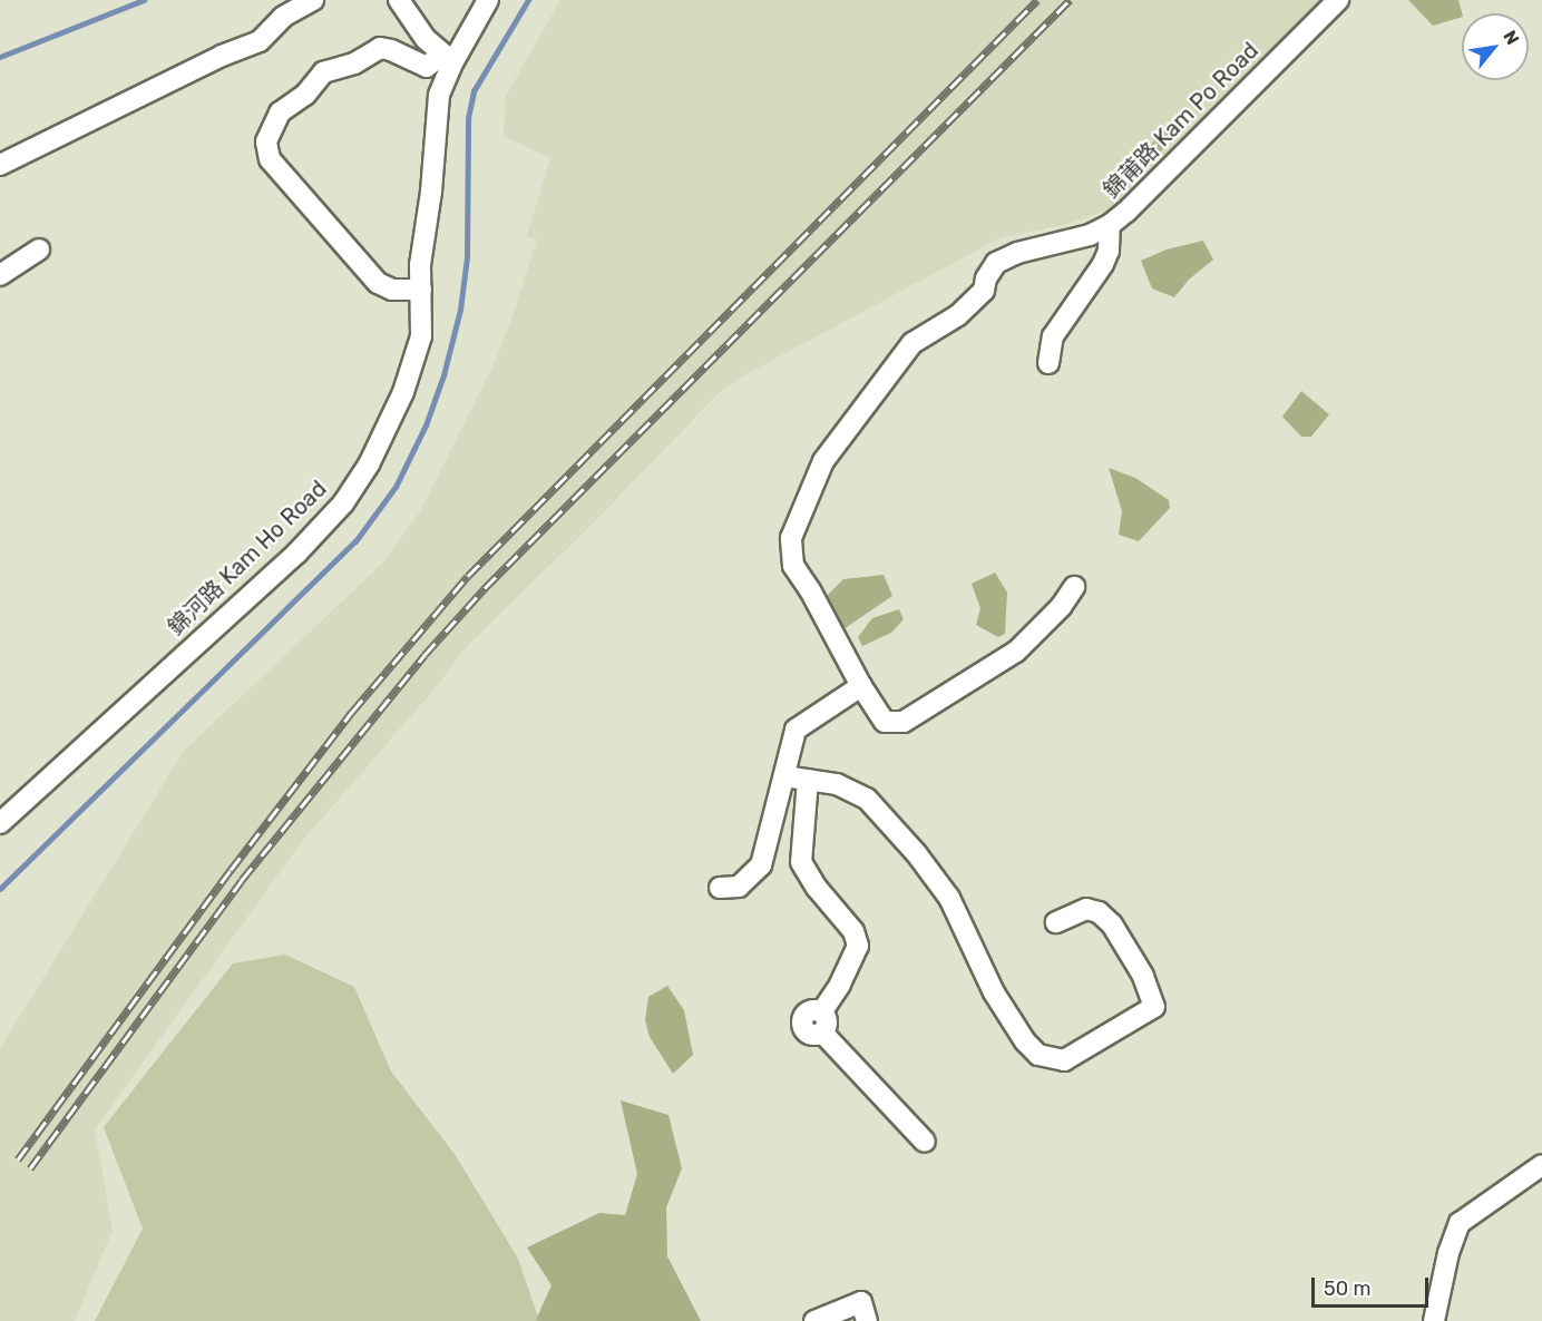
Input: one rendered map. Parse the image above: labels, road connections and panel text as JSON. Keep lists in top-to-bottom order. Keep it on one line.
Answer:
{"streets":{"street":["錦莆路 Kam Po Road","錦河路 Kam Ho Road"]},"scale_bar":"50 m","north":"top right"}
